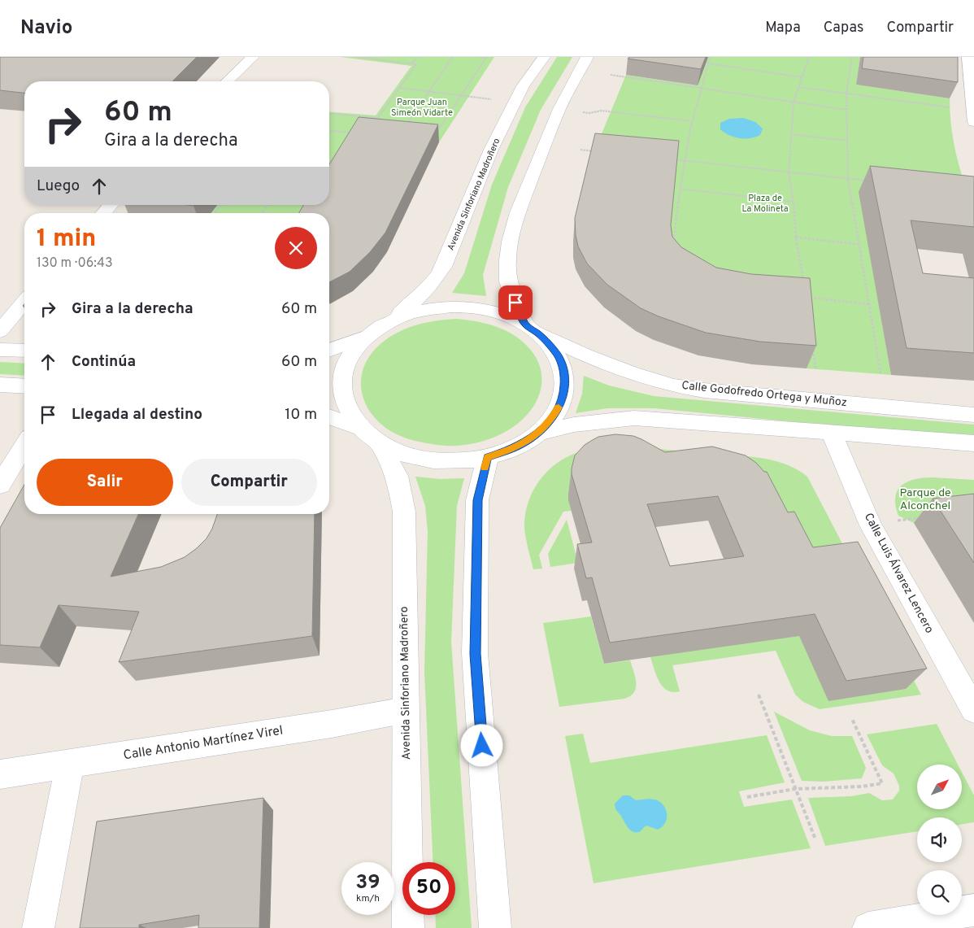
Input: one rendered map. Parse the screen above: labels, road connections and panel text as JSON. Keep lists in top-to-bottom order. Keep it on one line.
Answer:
{"streets":{"main road":["Avenida Sinforiano Madroñero","Calle Godofredo Ortega y Muñoz","Calle Luis Álvarez Lencero","Calle Antonio Martínez Virel"]},"crossings":[["Avenida Sinforiano Madroñero","Calle Godofredo Ortega y Muñoz"],["Avenida Sinforiano Madroñero","Calle Antonio Martínez Virel"]],"parks":["Parque Juan Simeón Vidarte","Plaza de La Molineta","Parque de Alconchel"],"north":"top right","page":{"header":"Navio","nav":["Mapa","Capas","Compartir"],"turn":["60 m","Gira a la derecha"],"then":"Luego","heading":["1 min","130 m · 06:43"],"list":[{"name":"Gira a la derecha","value":"60 m"},{"name":"Continúa","value":"60 m"},{"name":"Llegada al destino","value":"10 m"}],"buttons":["Salir","Compartir"],"speed":"39 km/h","limit":"50"}}
